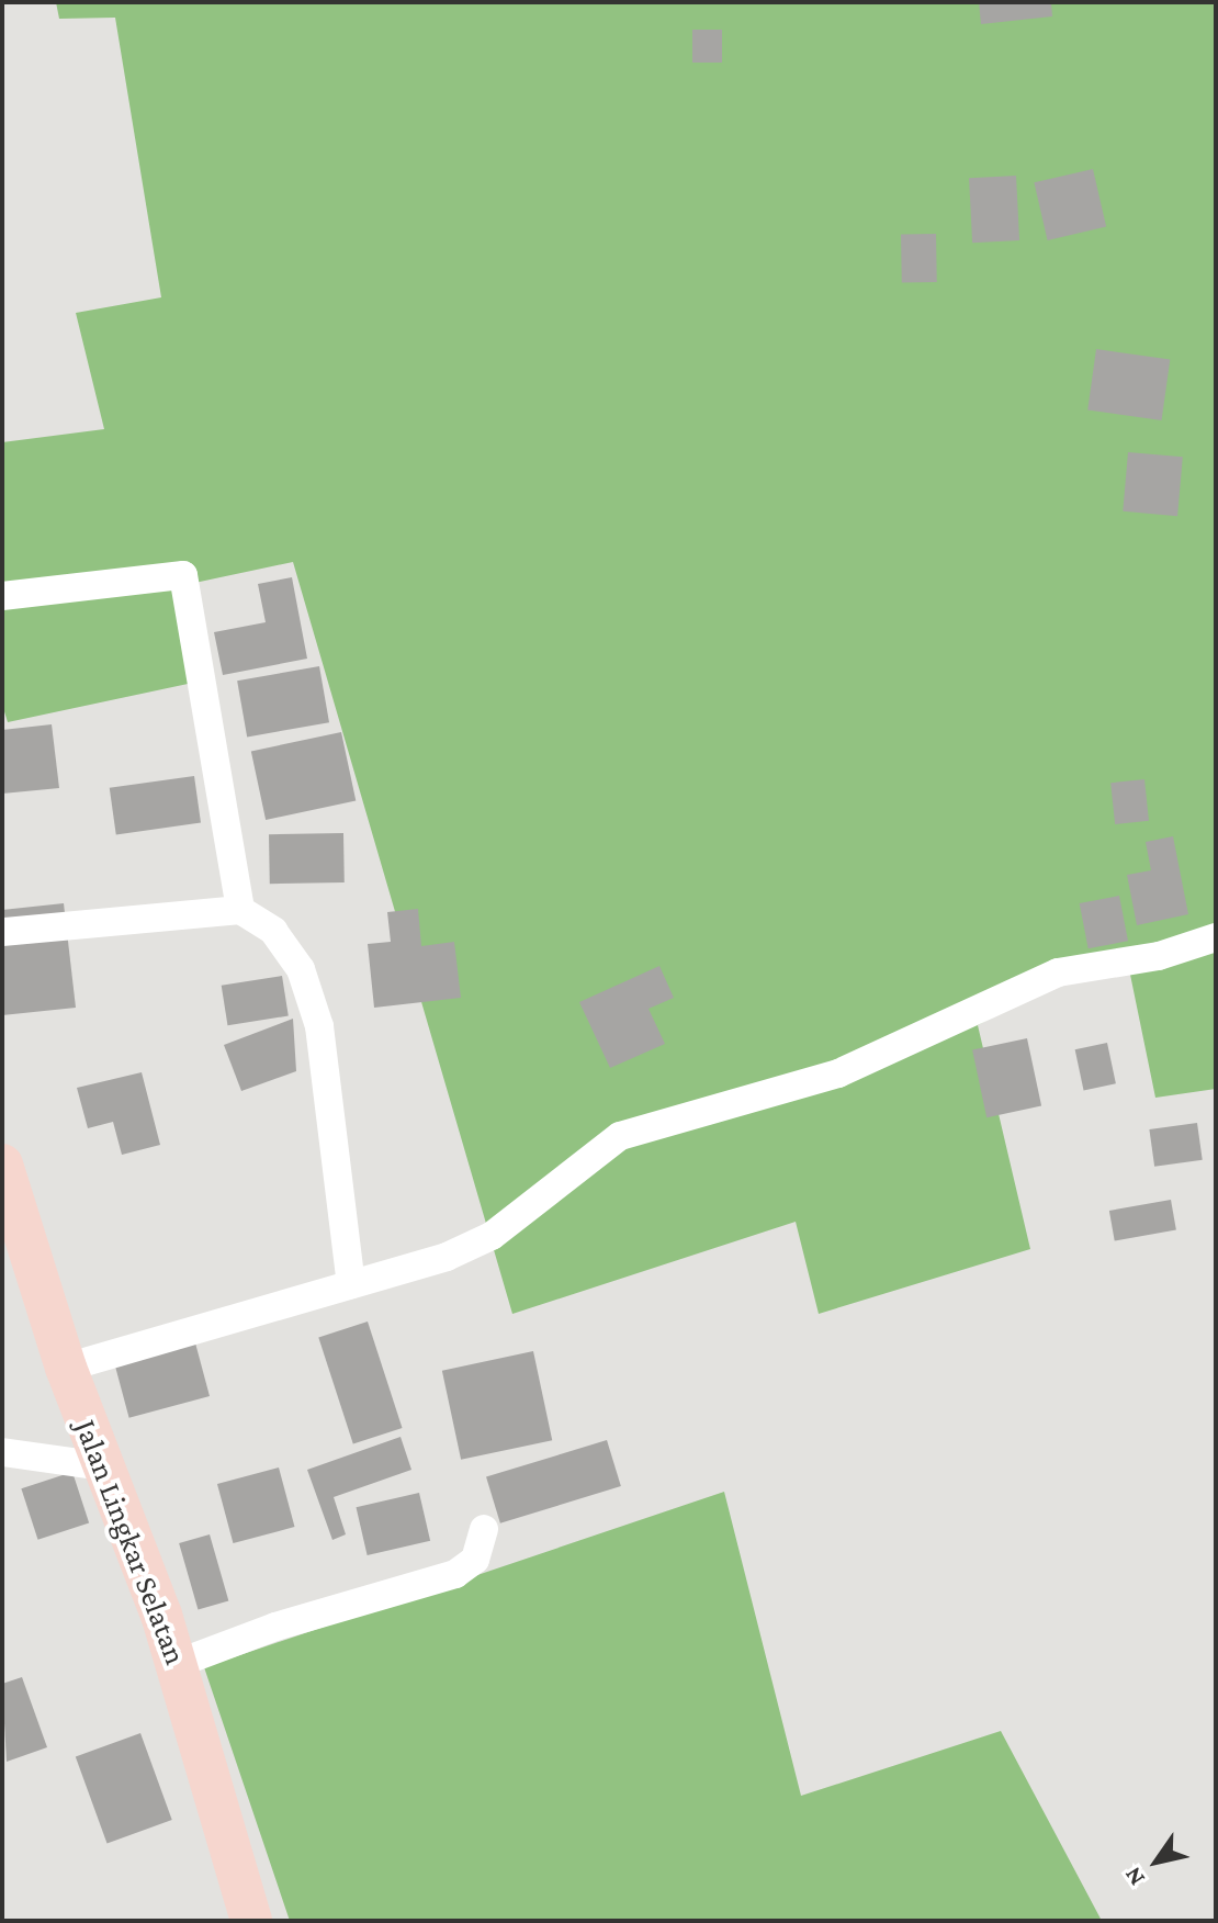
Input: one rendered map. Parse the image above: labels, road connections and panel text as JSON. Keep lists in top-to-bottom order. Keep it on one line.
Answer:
{"streets":{"street":["Jalan Lingkar Selatan"]},"north":"bottom left"}
